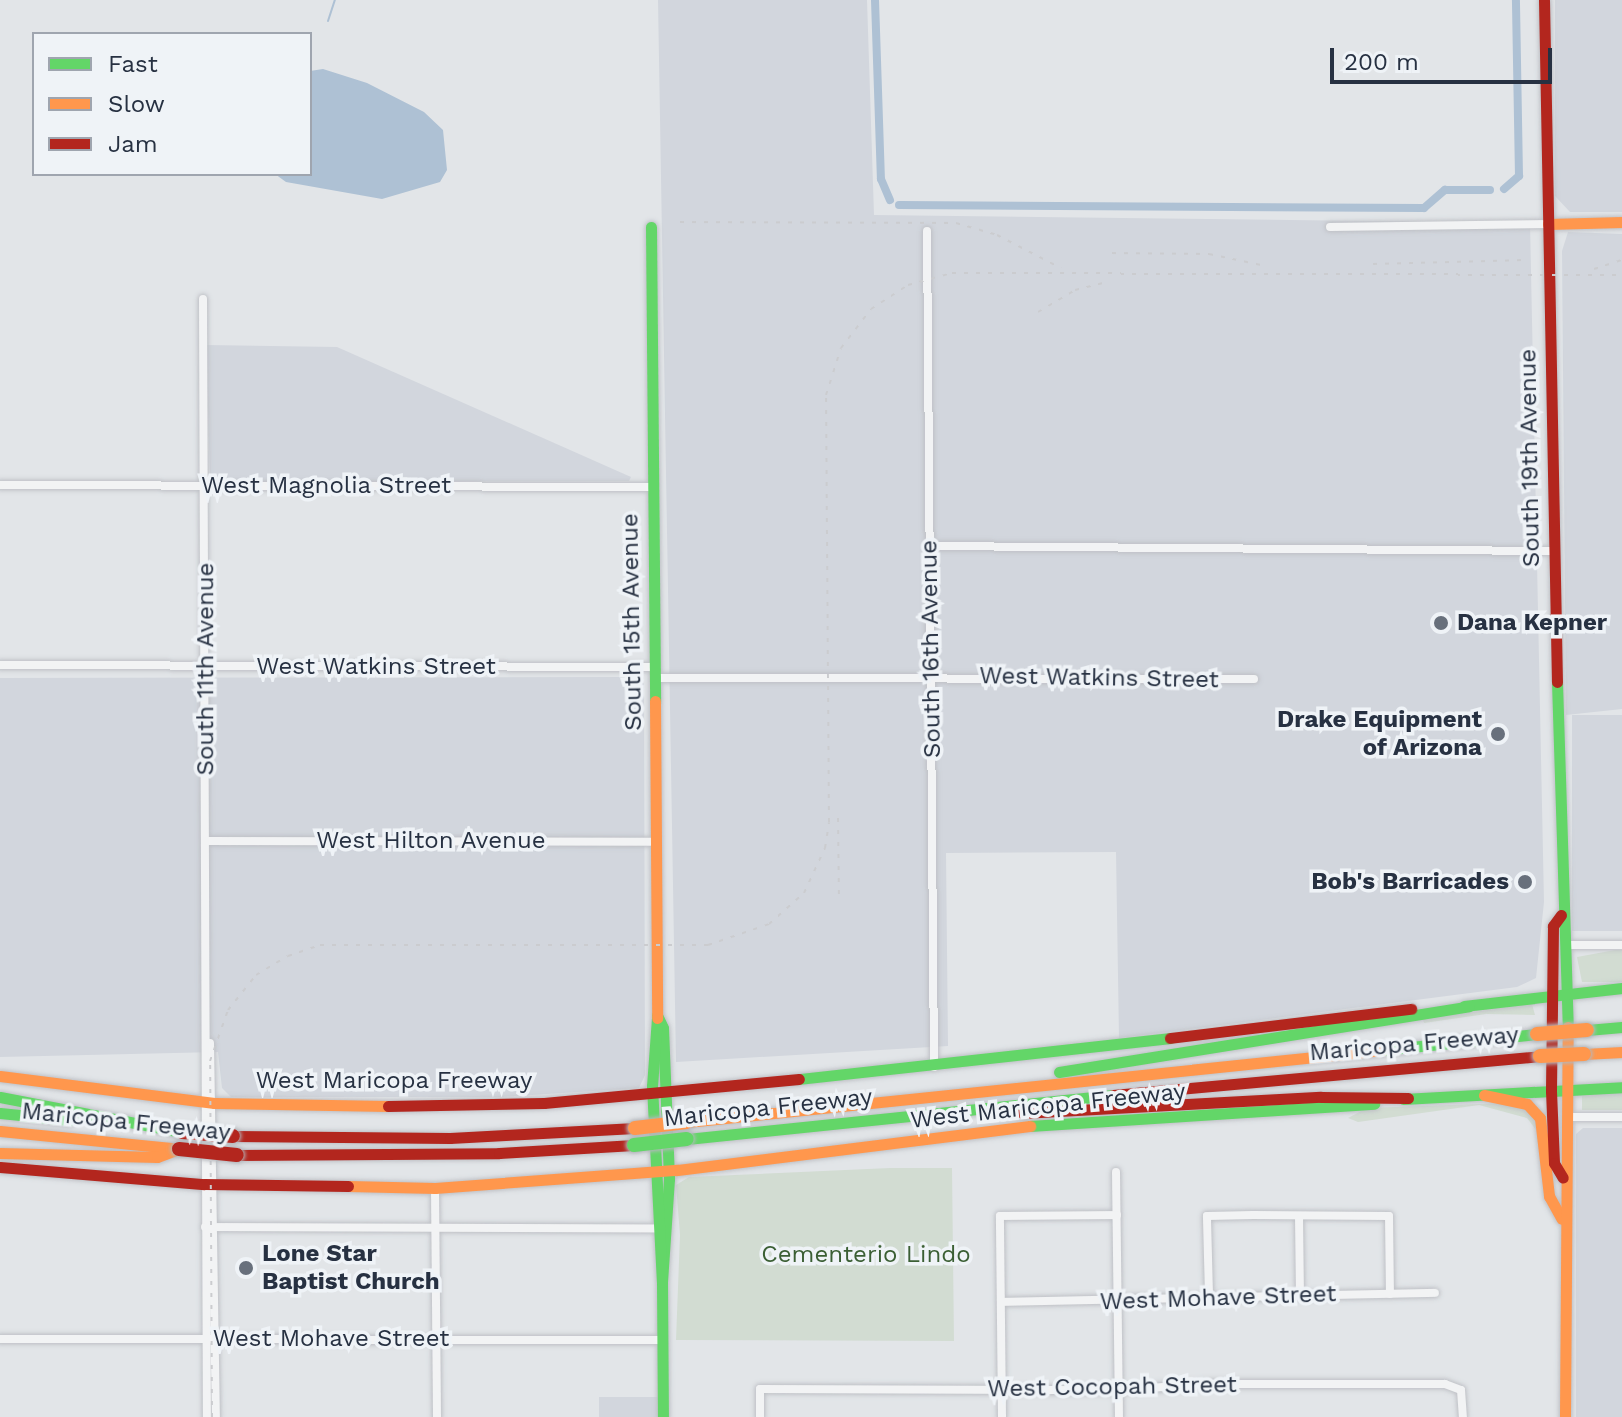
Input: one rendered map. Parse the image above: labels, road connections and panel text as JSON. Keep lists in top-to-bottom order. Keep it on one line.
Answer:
{"streets":{"main road":["South 19th Avenue","South 15th Avenue","Maricopa Freeway","West Maricopa Freeway"],"street":["West Magnolia Street","South 16th Avenue","West Watkins Street","South 11th Avenue","West Hilton Avenue","West Mohave Street","West Cocopah Street"]},"crossings":[["South 19th Avenue","West Maricopa Freeway"],["West Magnolia Street","South 15th Avenue"],["West Magnolia Street","South 11th Avenue"],["South 15th Avenue","West Watkins Street"],["South 15th Avenue","West Hilton Avenue"],["South 15th Avenue","West Maricopa Freeway"],["South 15th Avenue","West Mohave Street"],["South 16th Avenue","West Watkins Street"],["South 16th Avenue","West Maricopa Freeway"],["West Watkins Street","South 11th Avenue"],["South 11th Avenue","West Hilton Avenue"],["South 11th Avenue","West Maricopa Freeway"],["South 11th Avenue","West Mohave Street"]],"parks":["Cementerio Lindo"],"places":["Dana Kepner","Drake Equipment of Arizona","Bob's Barricades","Lone Star Baptist Church"],"legend":["Fast","Slow","Jam"],"scale_bar":"200 m"}
